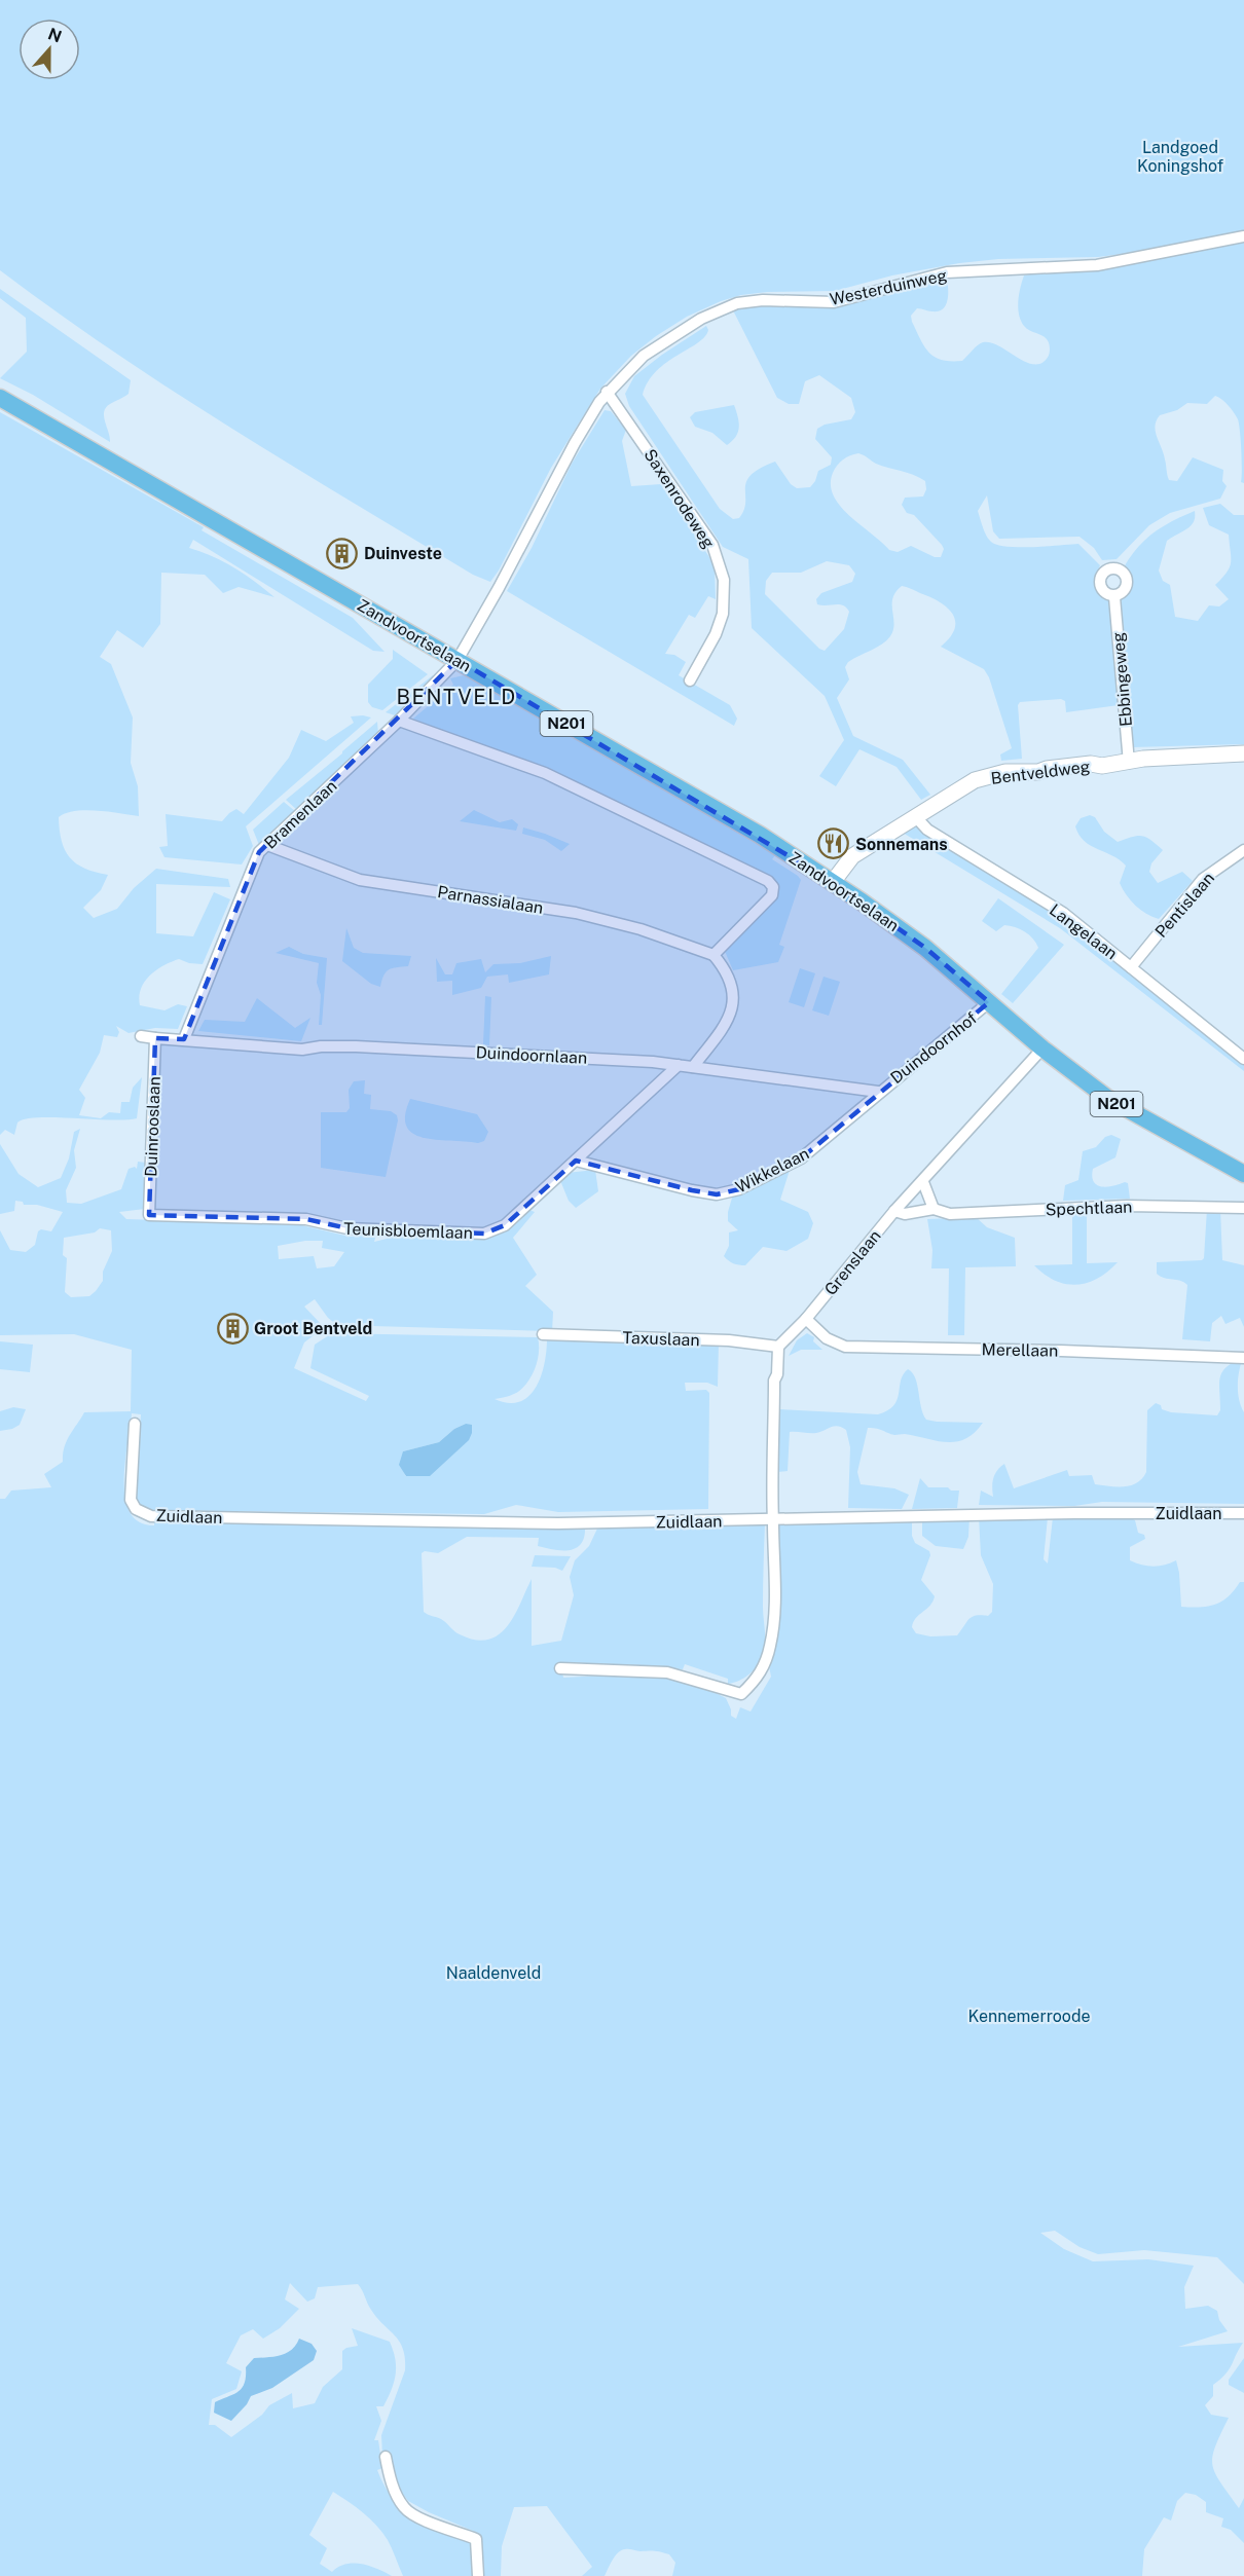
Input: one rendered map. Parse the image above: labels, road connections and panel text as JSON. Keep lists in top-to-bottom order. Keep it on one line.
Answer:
{"streets":{"main road":["Zandvoortselaan","N201"],"street":["Westerduinweg","Saxenrodeweg","Ebbingeweg","Bentveldweg","Bramenlaan","Parnassialaan","Pentislaan","Langelaan","Duindoornhof","Duindoornlaan","Duinrooslaan","Wikkelaan","Spechtlaan","Teunisbloemlaan","Grenslaan","Taxuslaan","Merellaan","Zuidlaan"]},"crossings":[["Westerduinweg","Saxenrodeweg"],["Westerduinweg","Zandvoortselaan"],["Westerduinweg","Bramenlaan"],["Zandvoortselaan","N201"],["Zandvoortselaan","Bentveldweg"],["Zandvoortselaan","Bramenlaan"],["Zandvoortselaan","Parnassialaan"],["Zandvoortselaan","Duindoornhof"],["Ebbingeweg","Bentveldweg"],["N201","Duindoornhof"],["N201","Grenslaan"],["Bentveldweg","Langelaan"],["Bramenlaan","Parnassialaan"],["Bramenlaan","Duindoornlaan"],["Pentislaan","Langelaan"],["Duindoornhof","Duindoornlaan"],["Duindoornhof","Wikkelaan"],["Duindoornlaan","Wikkelaan"],["Duindoornlaan","Teunisbloemlaan"],["Duinrooslaan","Teunisbloemlaan"],["Wikkelaan","Teunisbloemlaan"],["Spechtlaan","Grenslaan"],["Grenslaan","Taxuslaan"],["Grenslaan","Merellaan"]],"districts":["BENTVELD"],"parks":["Landgoed Koningshof","Naaldenveld","Kennemerroode"],"places":{"building":["Duinveste","Groot Bentveld"],"restaurant":["Sonnemans"]},"north":"top"}
